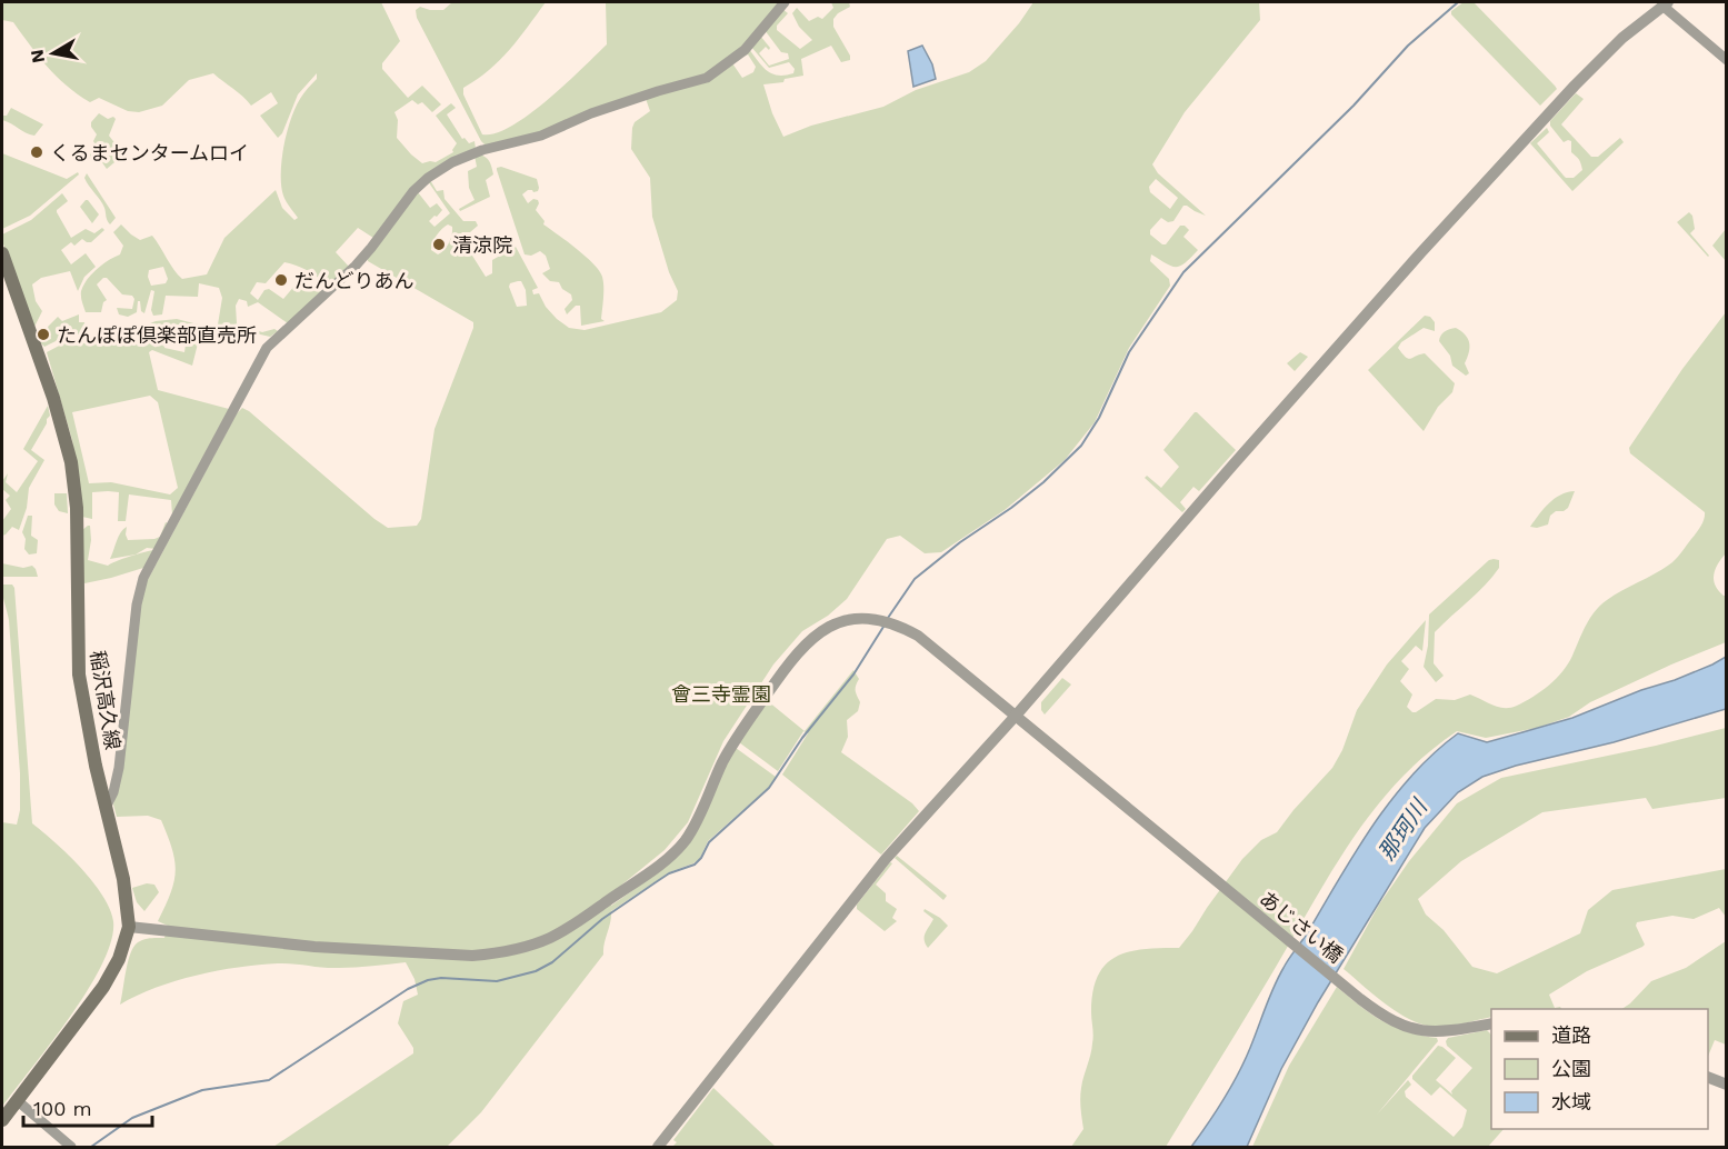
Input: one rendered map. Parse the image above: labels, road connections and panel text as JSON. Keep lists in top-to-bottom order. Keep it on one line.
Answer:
{"streets":{"main road":["稲沢高久線"],"street":["あじさい橋"]},"crossings":[["稲沢高久線","あじさい橋"]],"water":["那珂川"],"parks":["會三寺霊園"],"places":["くるまセンタームロイ","清涼院","だんどりあん","たんぽぽ倶楽部直売所"],"legend":["道路","公園","水域"],"scale_bar":"100 m","north":"left"}
